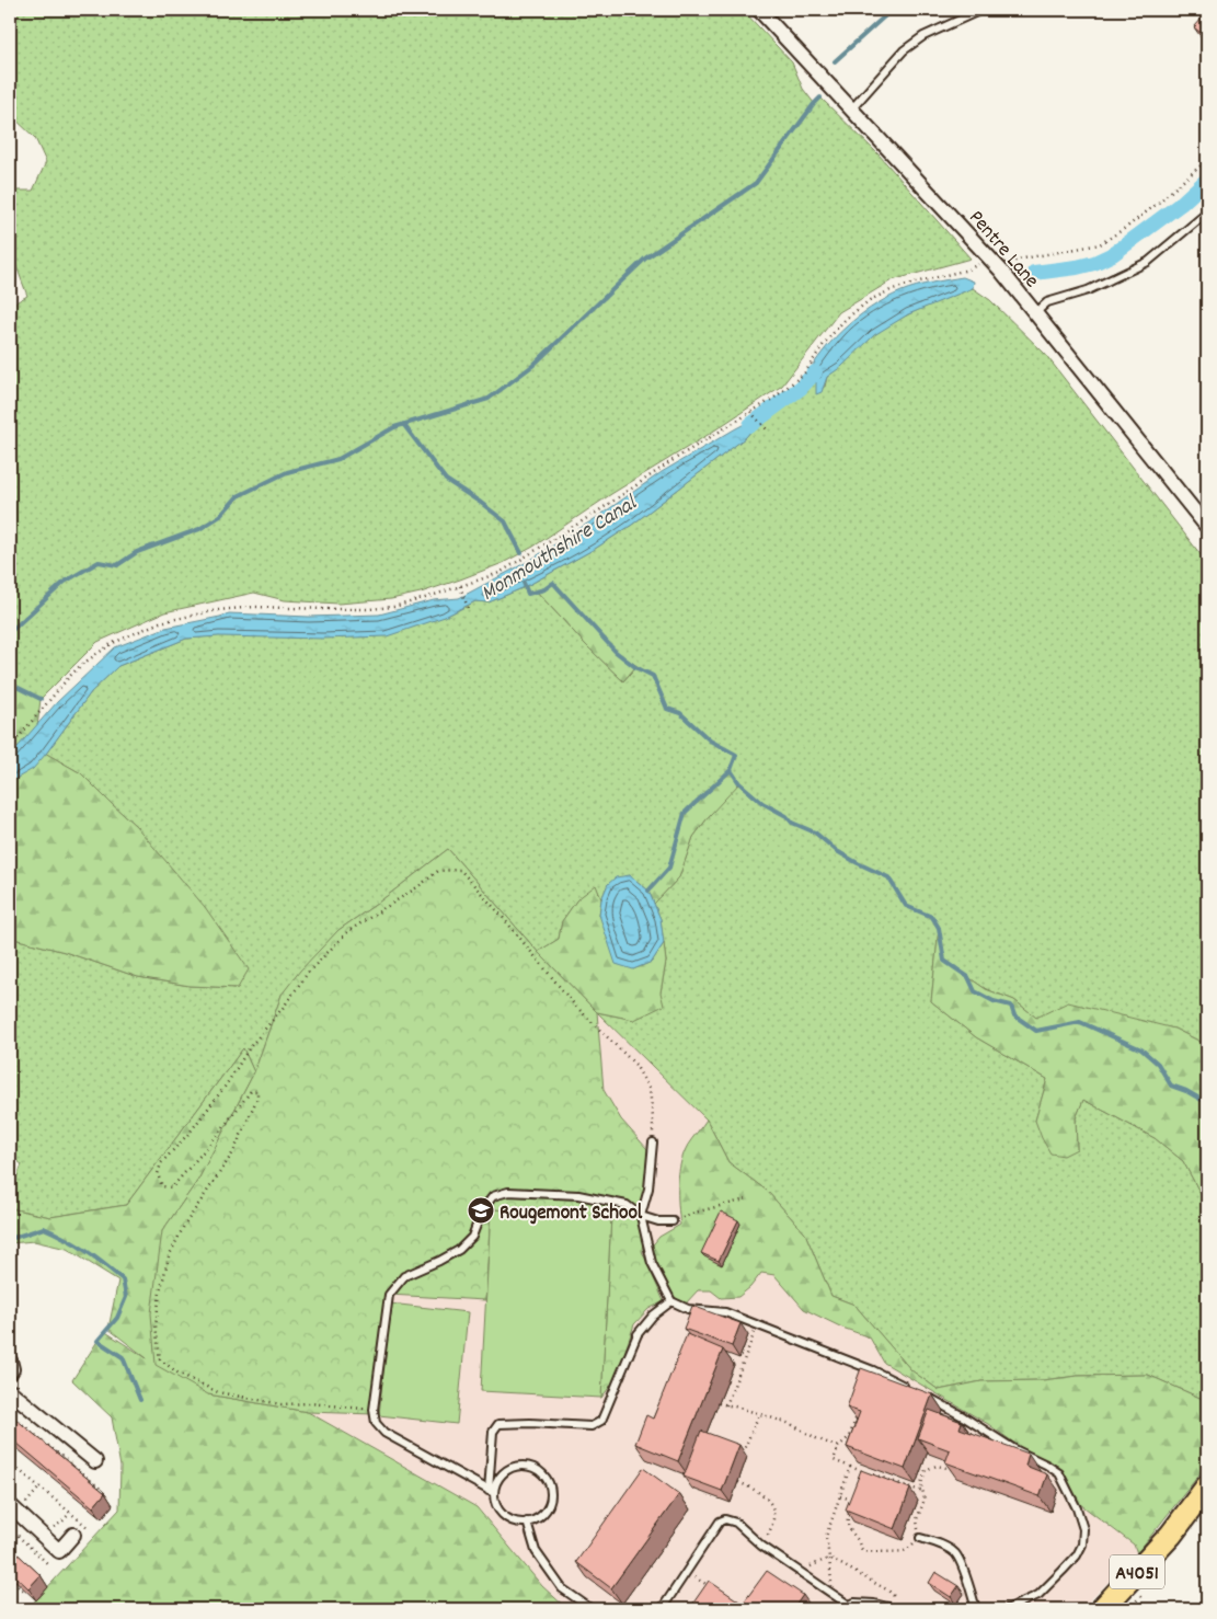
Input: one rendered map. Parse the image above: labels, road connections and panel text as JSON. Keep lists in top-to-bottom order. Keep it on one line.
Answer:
{"streets":{"main road":["A4051"],"street":["Pentre Lane"]},"water":["Monmouthshire Canal"],"places":{"school or university":["Rougemont School"]}}
